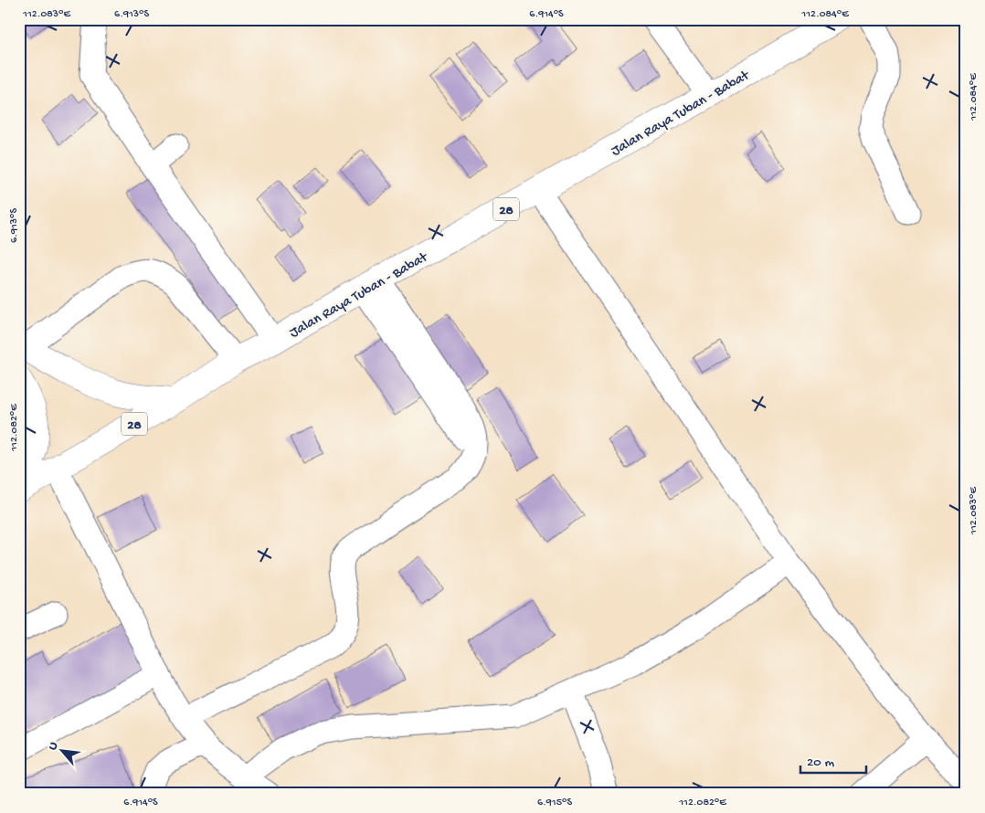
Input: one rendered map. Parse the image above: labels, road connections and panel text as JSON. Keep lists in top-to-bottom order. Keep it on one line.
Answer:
{"streets":{"highway":["Jalan Raya Tuban - Babat","28"]},"crossings":[["Jalan Raya Tuban - Babat","28"]],"scale_bar":"20 m","north":"top left","coordinates":["112.083°E","6.913°S","6.914°S","112.084°E","112.082°E","6.915°S"]}
